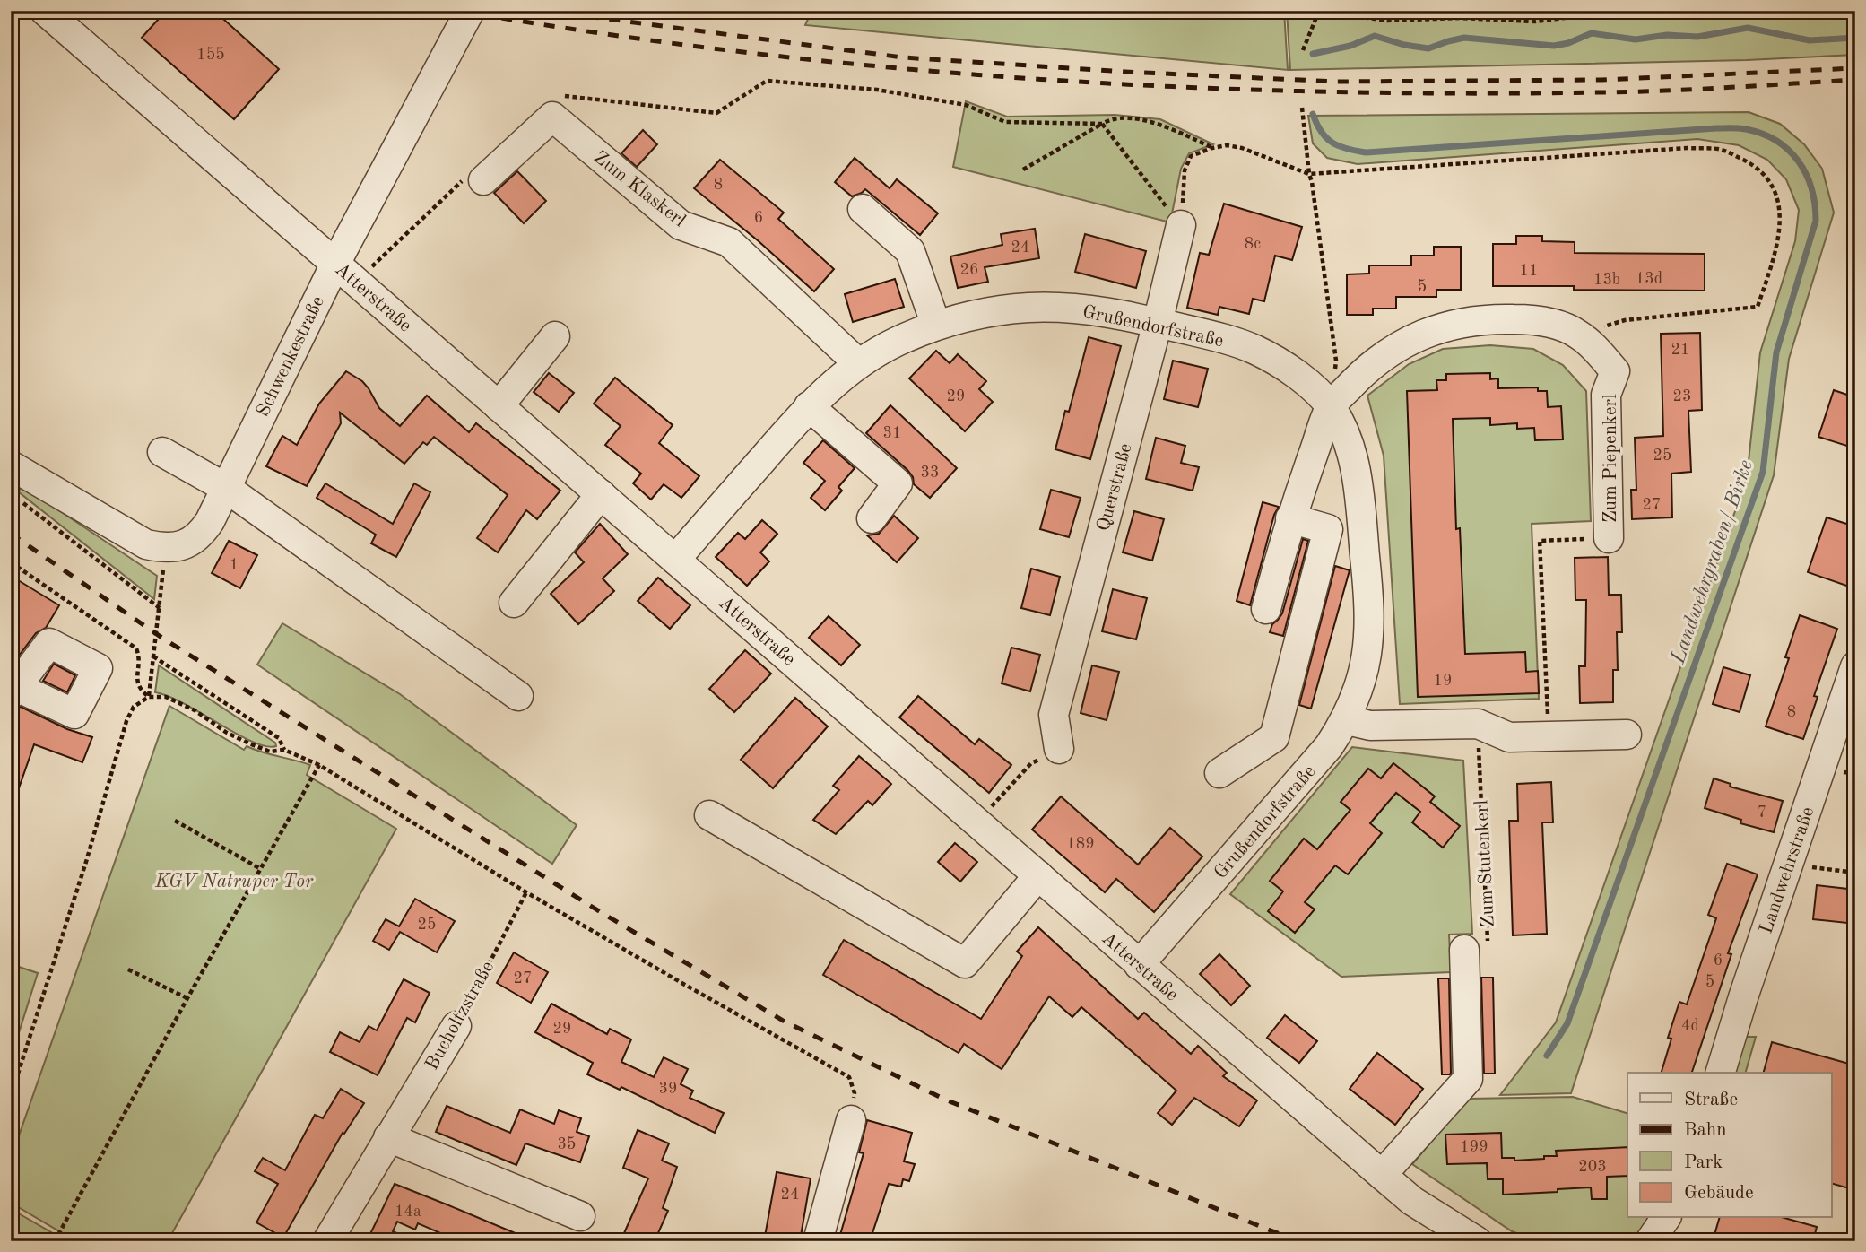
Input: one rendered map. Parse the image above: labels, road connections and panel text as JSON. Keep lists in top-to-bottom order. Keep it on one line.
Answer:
{"streets":{"street":["Zum Klaskerl","Atterstraße","Grußendorfstraße","Schwenkestraße","Zum Piepenkerl","Querstraße","Zum Stutenkerl","Landwehrstraße","Bucholtzstraße"]},"crossings":[["Zum Klaskerl","Grußendorfstraße"],["Atterstraße","Grußendorfstraße"],["Atterstraße","Schwenkestraße"],["Atterstraße","Zum Stutenkerl"],["Grußendorfstraße","Zum Piepenkerl"],["Grußendorfstraße","Querstraße"]],"water":["Landwehrgraben/ Birke"],"parks":["KGV Natruper Tor"],"house_numbers":["155","8","6","8c","24","26","11","13d","13b","5","21","29","23","31","25","33","27","1","19","8","7","189","25","6","27","5","4d","29","39","35","199","203","24","14a"],"legend":["Straße","Bahn","Park","Gebäude"]}
